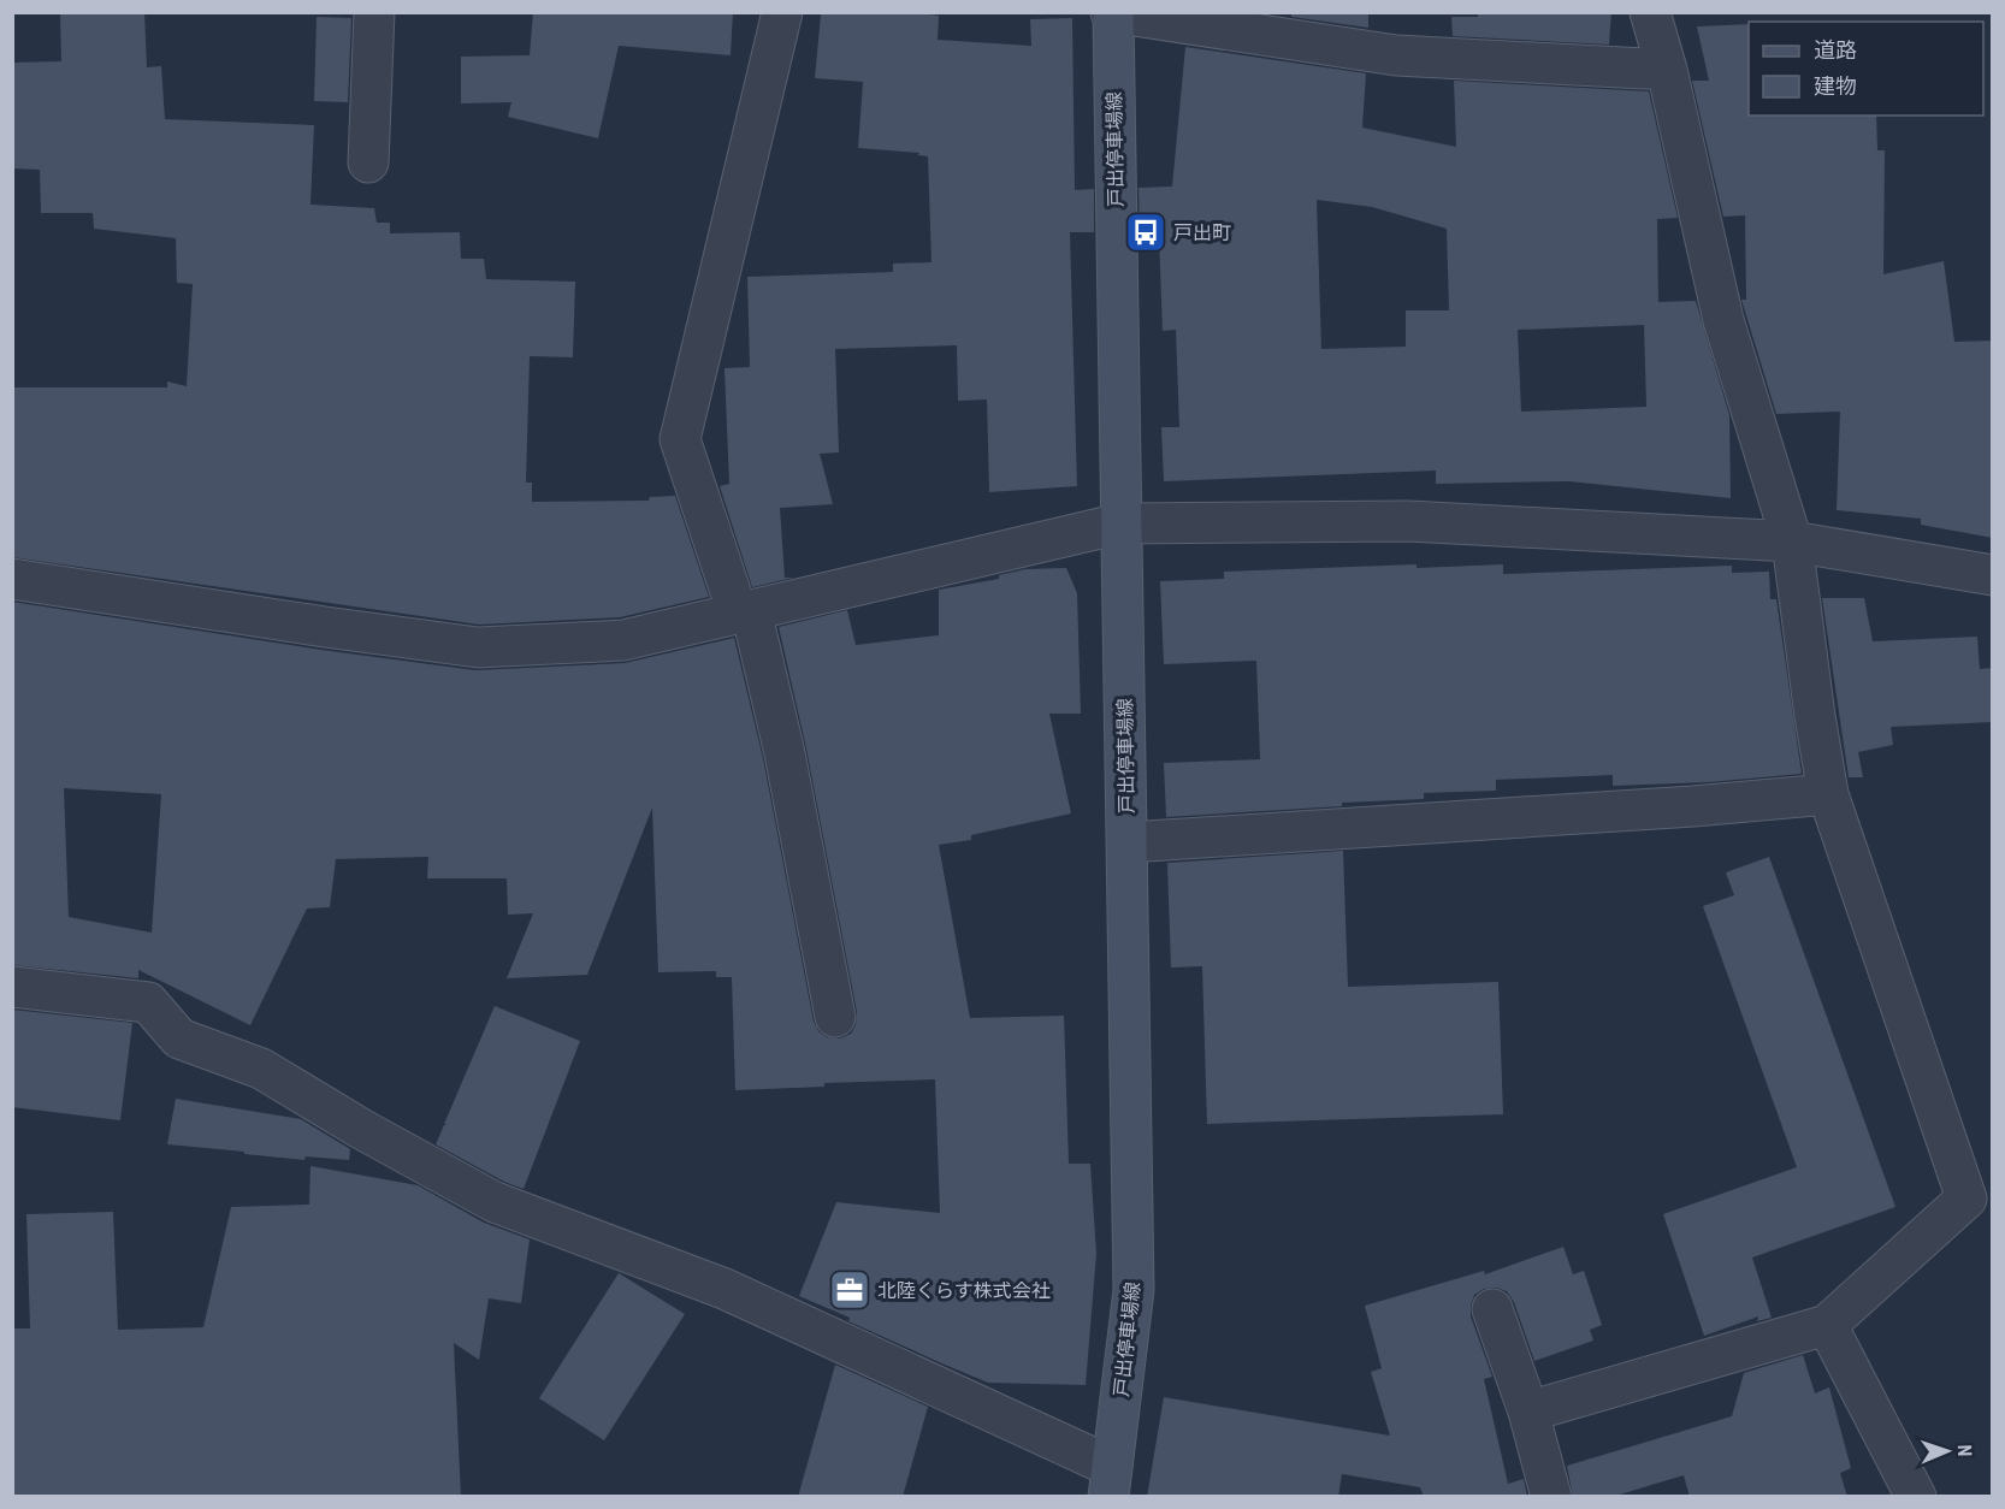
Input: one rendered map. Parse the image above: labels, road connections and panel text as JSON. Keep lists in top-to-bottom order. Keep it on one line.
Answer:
{"streets":{"main road":["戸出停車場線"]},"places":{"bus stop":["戸出町"],"office":["北陸くらす株式会社"]},"legend":["道路","建物"],"north":"right"}
